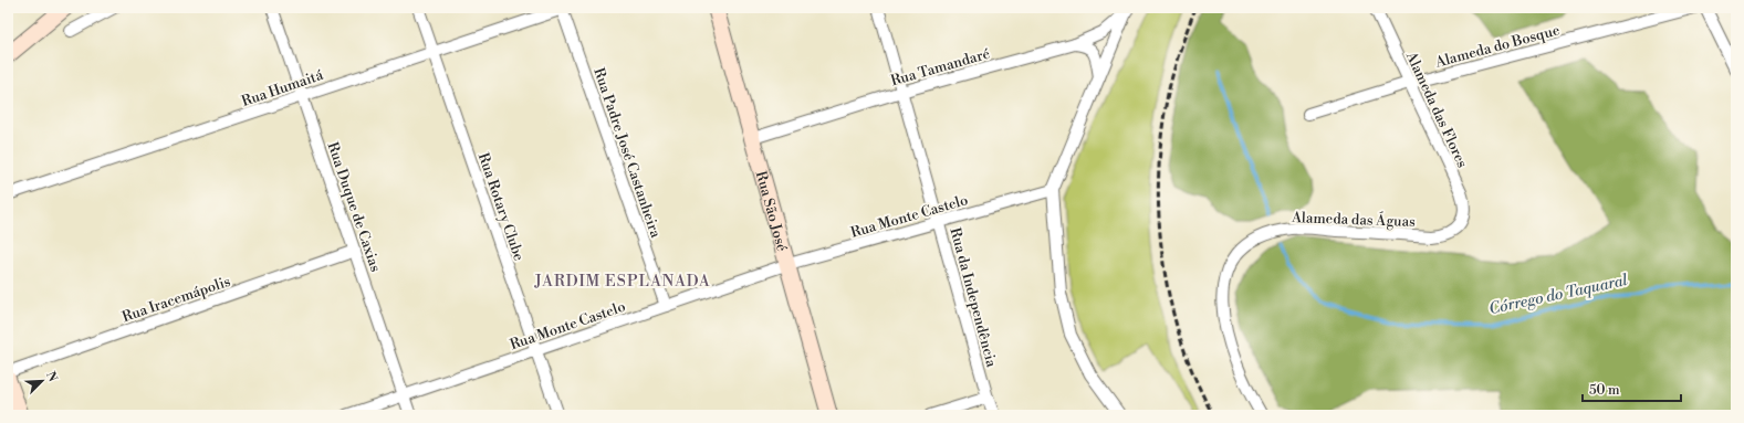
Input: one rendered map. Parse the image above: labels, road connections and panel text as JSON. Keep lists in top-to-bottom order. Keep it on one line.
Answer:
{"streets":{"street":["Alameda do Bosque","Rua Tamandaré","Rua Humaitá","Alameda das Flores","Rua Padre José Castanheira","Rua Duque de Caxias","Rua Rotary Clube","Rua São José","Rua Monte Castelo","Alameda das Águas","Rua da Independência","Rua Iracemápolis"]},"crossings":[["Alameda do Bosque","Alameda das Flores"],["Rua Tamandaré","Rua São José"],["Rua Tamandaré","Rua da Independência"],["Rua Humaitá","Rua Padre José Castanheira"],["Rua Humaitá","Rua Duque de Caxias"],["Rua Humaitá","Rua Rotary Clube"],["Alameda das Flores","Alameda das Águas"],["Rua Padre José Castanheira","Rua Monte Castelo"],["Rua Duque de Caxias","Rua Monte Castelo"],["Rua Duque de Caxias","Rua Iracemápolis"],["Rua Rotary Clube","Rua Monte Castelo"],["Rua São José","Rua Monte Castelo"],["Rua Monte Castelo","Rua da Independência"]],"districts":["JARDIM ESPLANADA"],"water":["Córrego do Taquaral"],"scale_bar":"50 m","north":"top right"}
